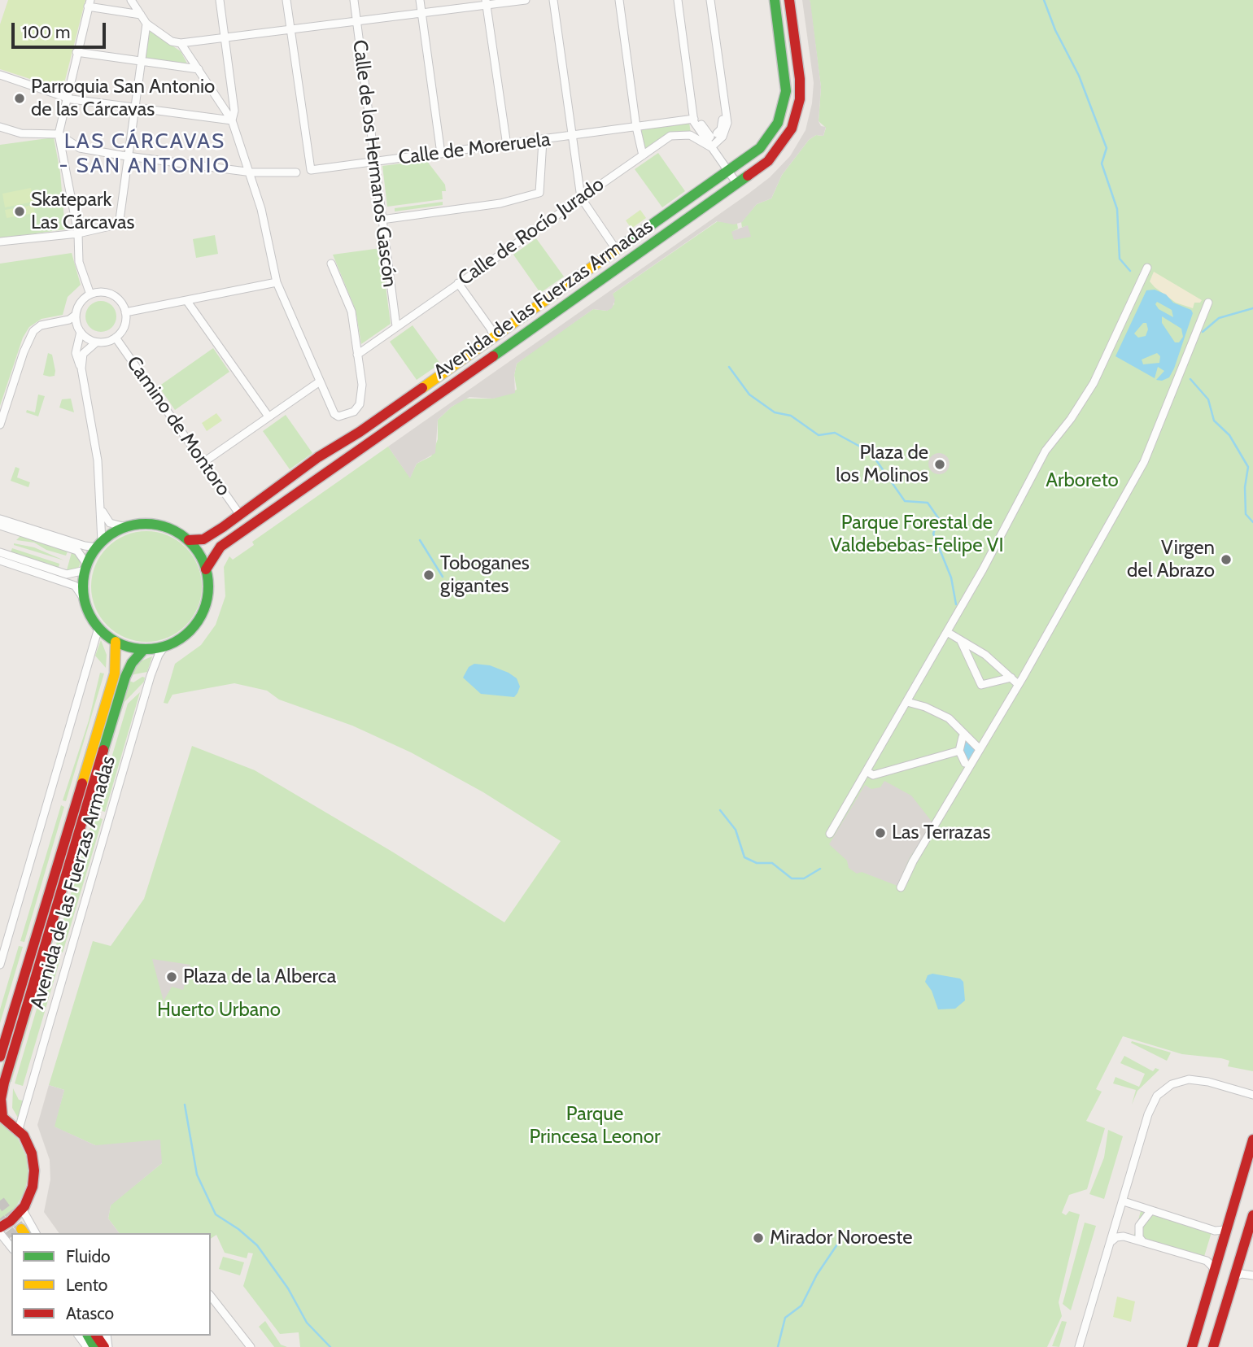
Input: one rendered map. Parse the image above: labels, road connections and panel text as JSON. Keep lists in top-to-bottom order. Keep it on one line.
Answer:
{"streets":{"street":["Calle de Moreruela","Calle de los Hermanos Gascón","Calle de Rocío Jurado","Avenida de las Fuerzas Armadas","Camino de Montoro"]},"crossings":[["Calle de Moreruela","Calle de los Hermanos Gascón"],["Calle de los Hermanos Gascón","Calle de Rocío Jurado"],["Avenida de las Fuerzas Armadas","Camino de Montoro"]],"districts":["LAS CÁRCAVAS - SAN ANTONIO"],"parks":["Arboreto","Parque Forestal de Valdebebas-Felipe VI","Huerto Urbano","Parque Princesa Leonor"],"places":["Parroquia San Antonio de las Cárcavas","Skatepark Las Cárcavas","Plaza de los Molinos","Virgen del Abrazo","Toboganes gigantes","Las Terrazas","Plaza de la Alberca","Mirador Noroeste"],"legend":["Fluido","Lento","Atasco"],"scale_bar":"100 m"}
